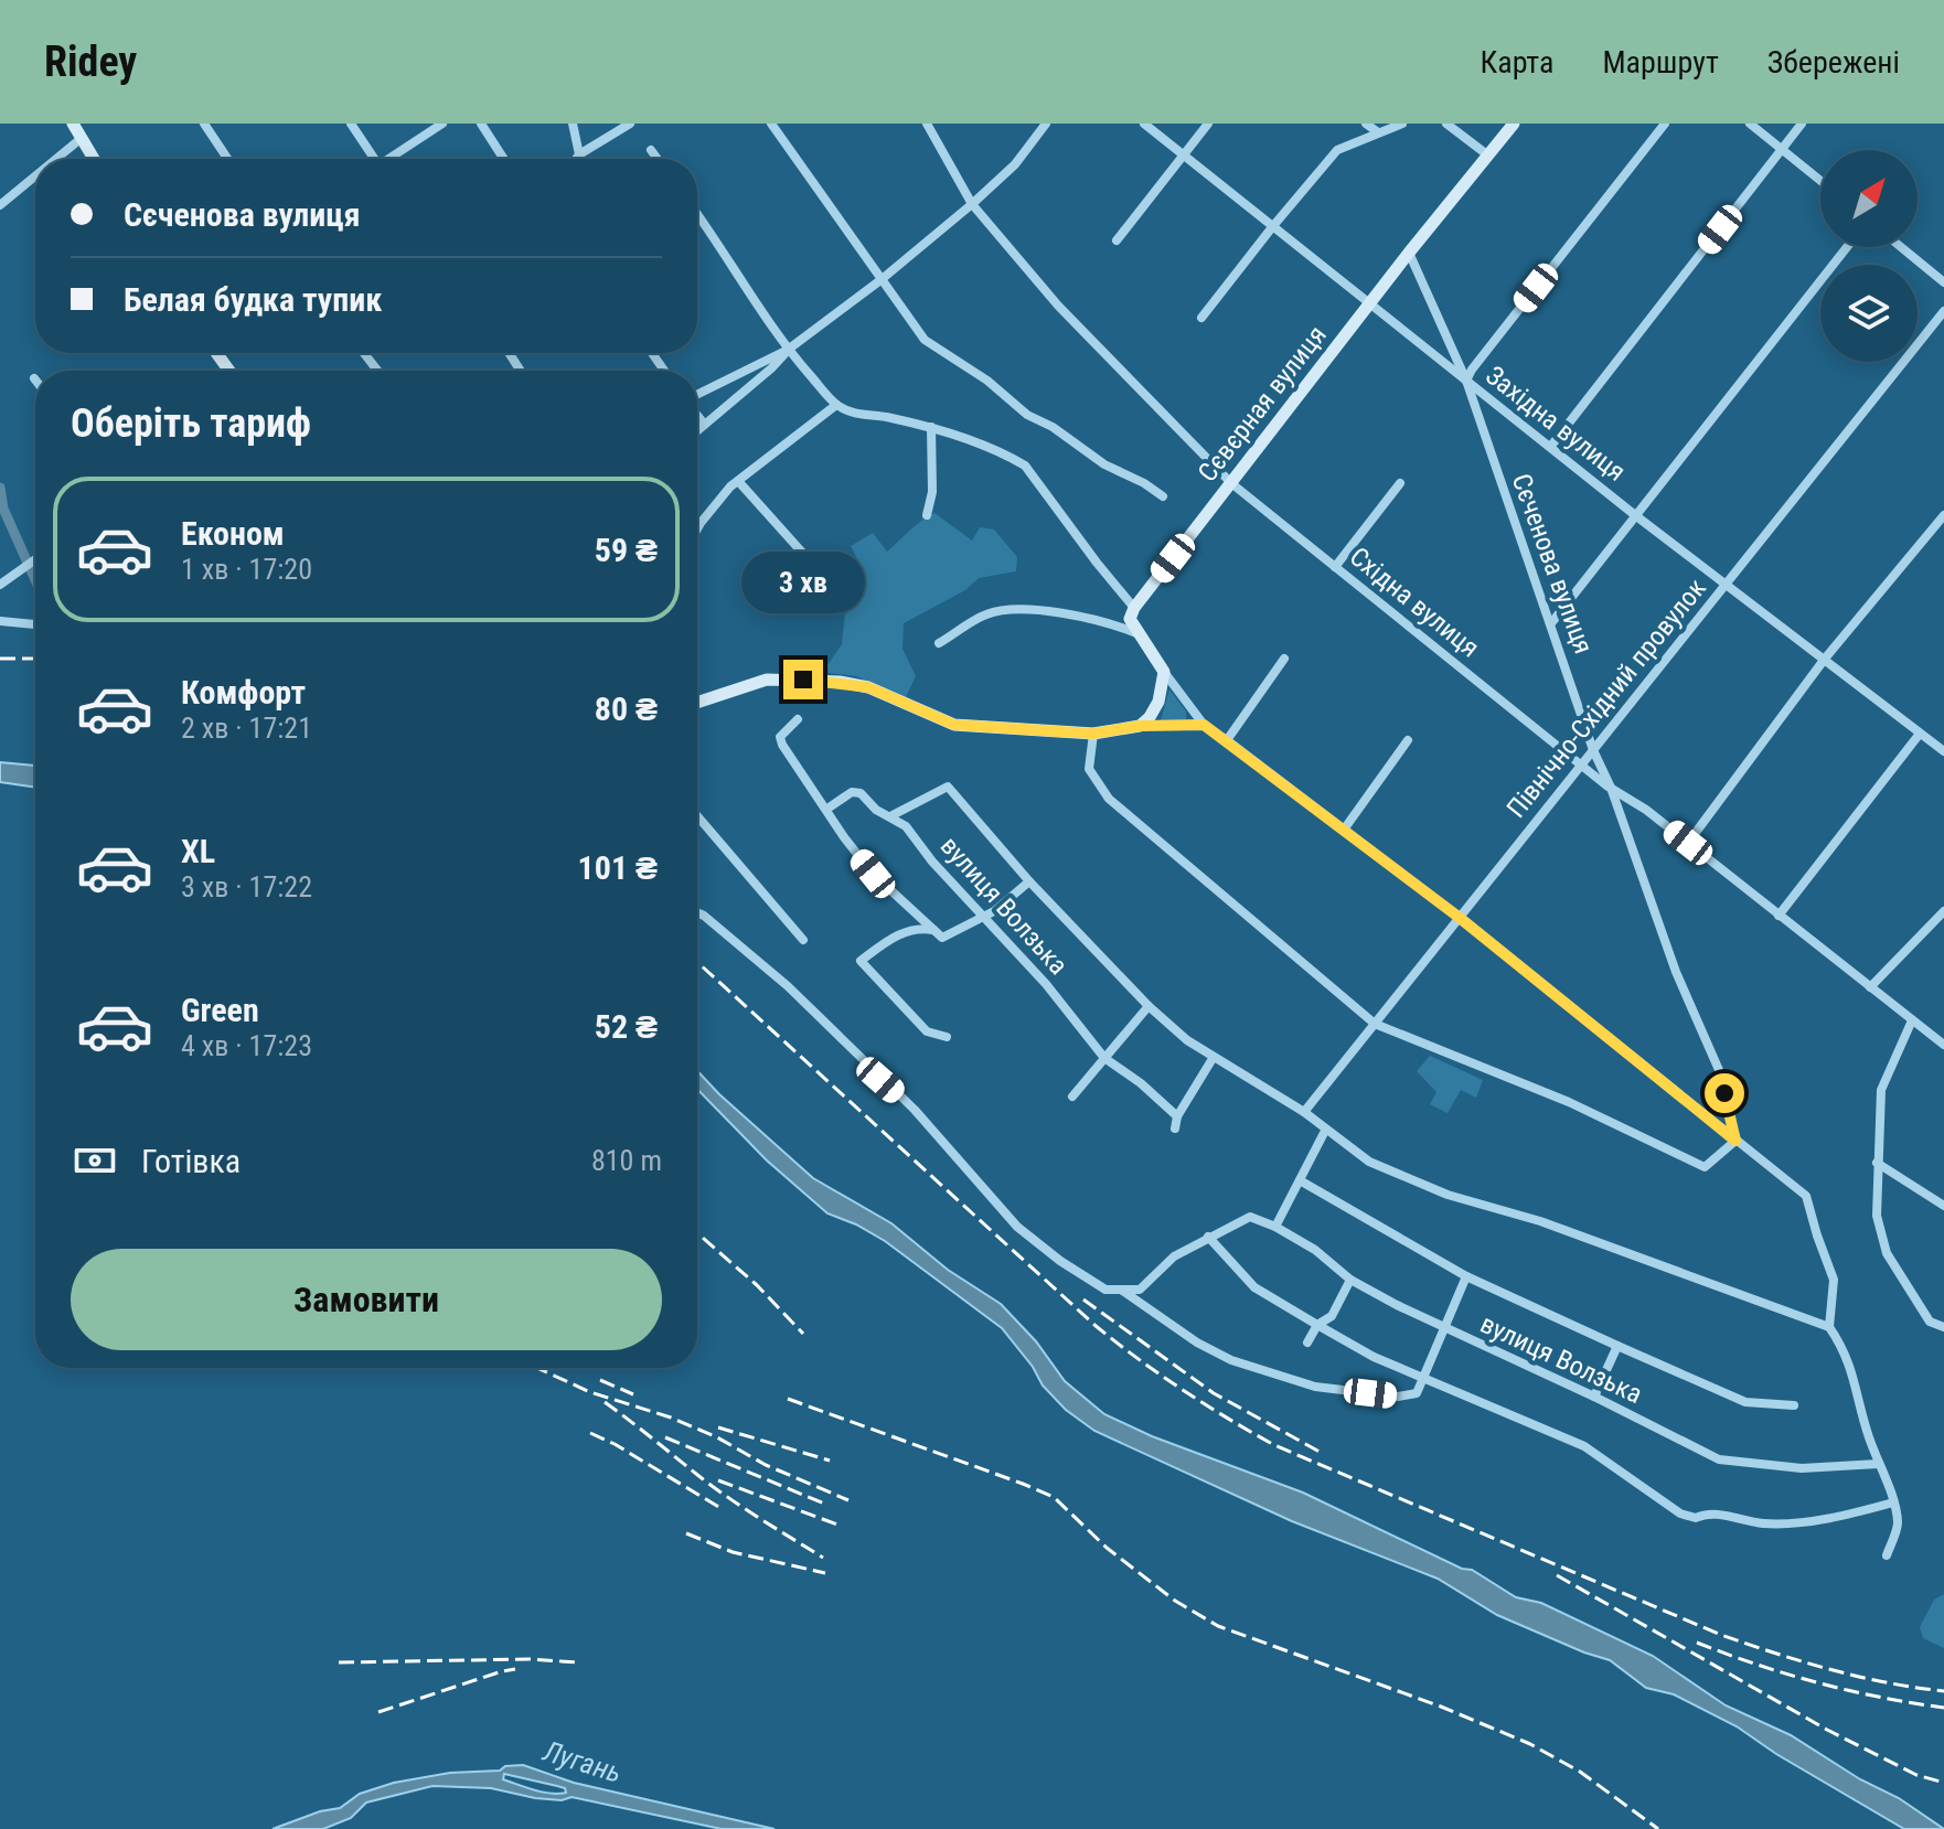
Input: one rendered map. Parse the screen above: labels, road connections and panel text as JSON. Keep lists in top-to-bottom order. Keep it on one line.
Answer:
{"streets":{"street":["Сєвєрная вулиця","Західна вулиця","Сєченова вулиця","Східна вулиця","Північно-Східний провулок","вулиця Волзька"]},"crossings":[["Сєвєрная вулиця","Західна вулиця"],["Сєвєрная вулиця","Сєченова вулиця"],["Сєвєрная вулиця","Східна вулиця"],["Західна вулиця","Сєченова вулиця"],["Західна вулиця","Північно-Східний провулок"],["Сєченова вулиця","Східна вулиця"],["Сєченова вулиця","Північно-Східний провулок"],["Східна вулиця","Північно-Східний провулок"]],"water":["Лугань"],"north":"top right","page":{"header":"Ridey","nav":["Карта","Маршрут","Збережені"],"banner":["Сєченова вулиця","Белая будка тупик"],"heading":"Оберіть тариф","list":[{"name":"Економ","note":"1 хв · 17:20","value":"59 ₴"},{"name":"Комфорт","note":"2 хв · 17:21","value":"80 ₴"},{"name":"XL","note":"3 хв · 17:22","value":"101 ₴"},{"name":"Green","note":"4 хв · 17:23","value":"52 ₴"}],"bubble":"3 хв","pay":["Готівка","810 m"],"buttons":"Замовити"}}
